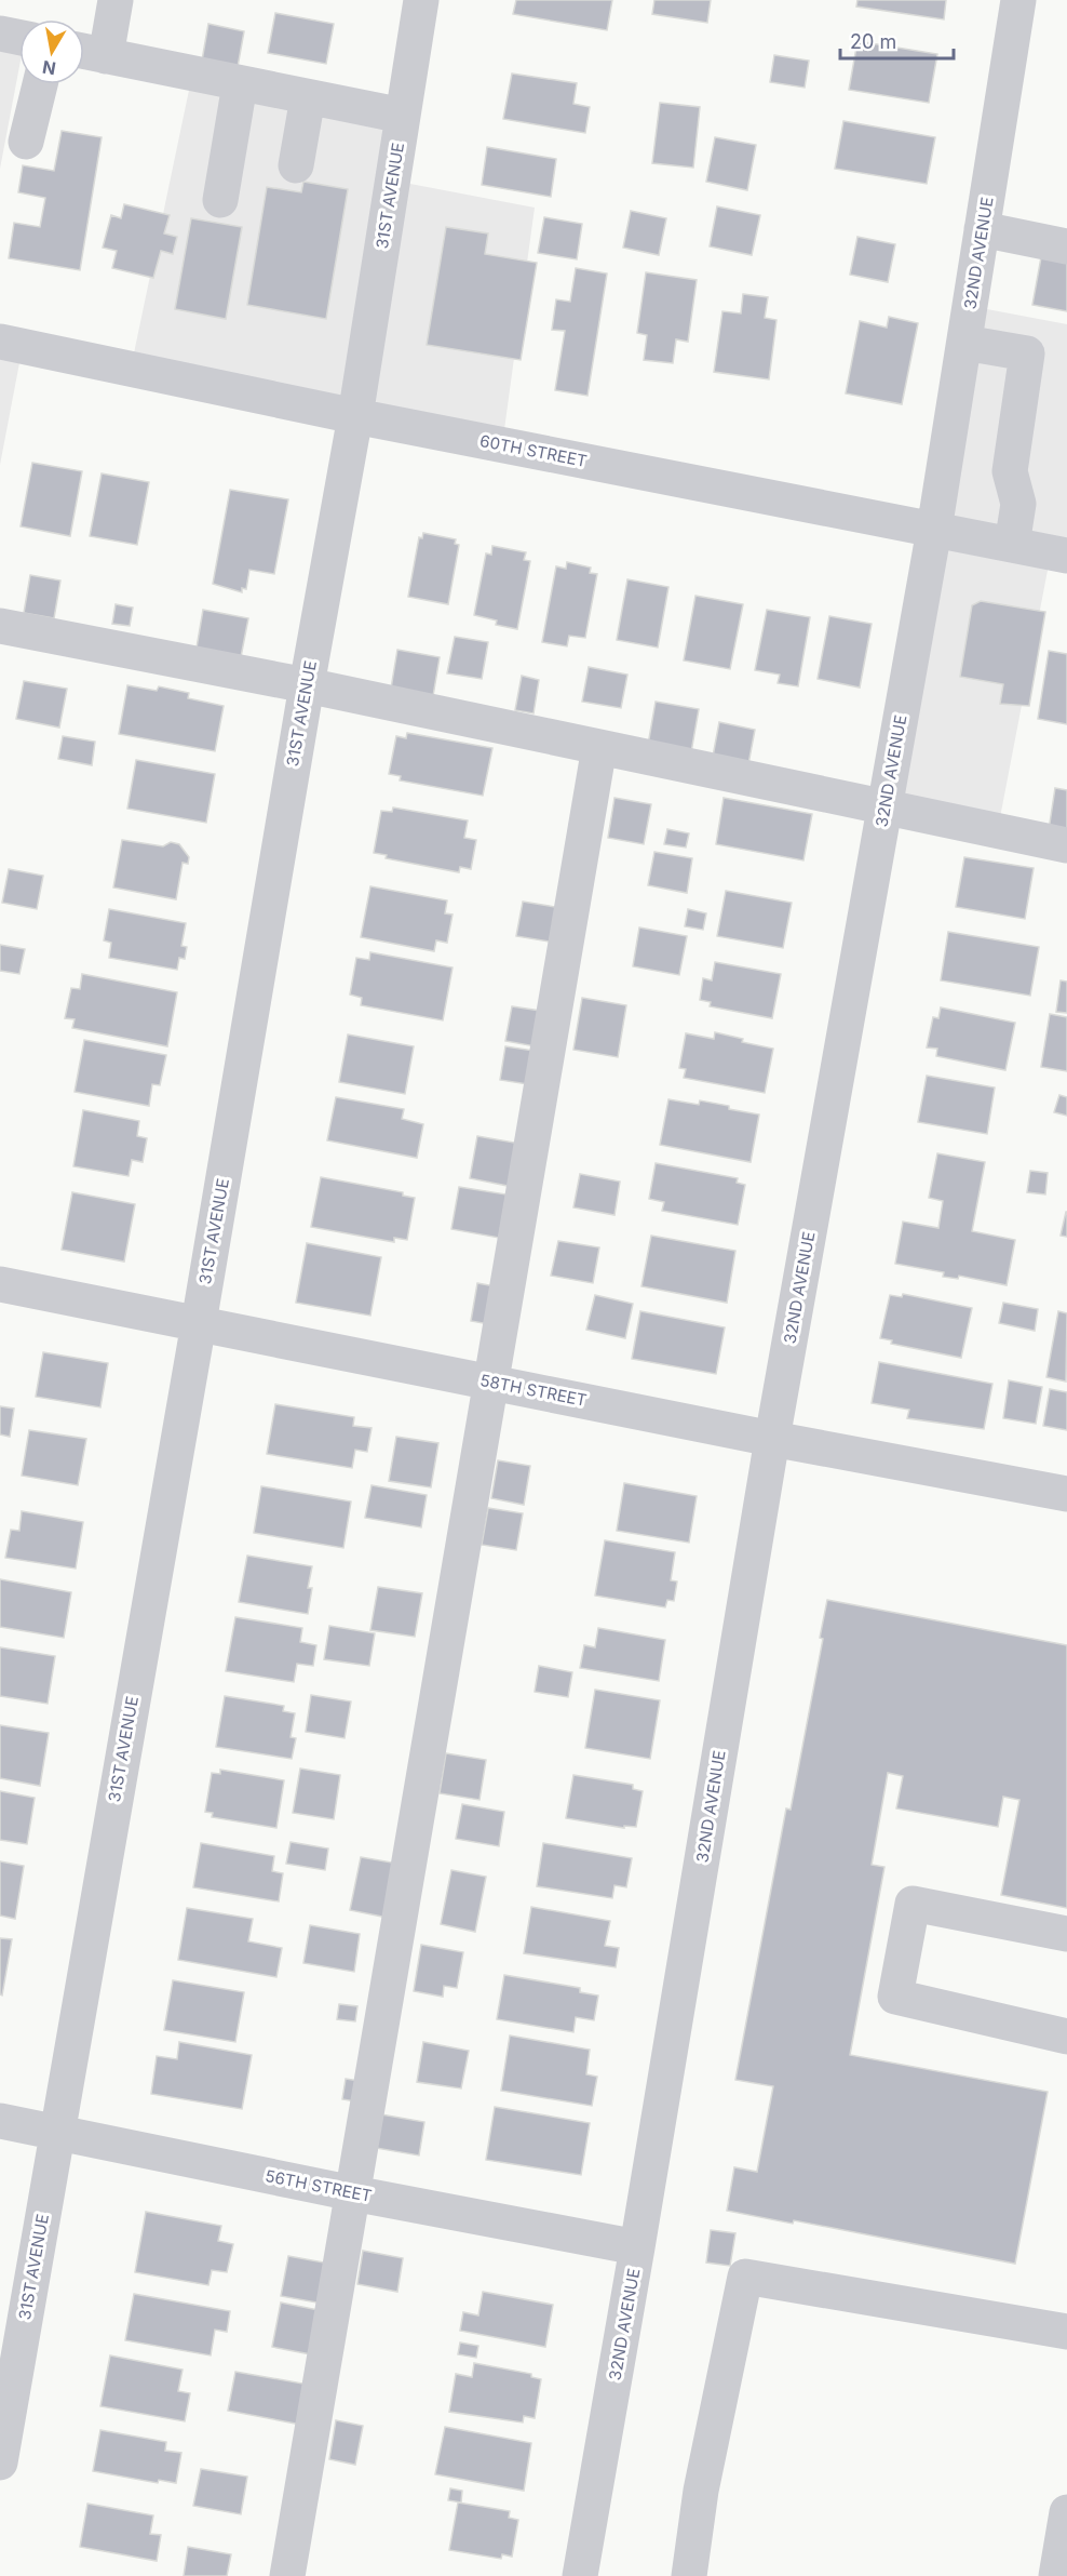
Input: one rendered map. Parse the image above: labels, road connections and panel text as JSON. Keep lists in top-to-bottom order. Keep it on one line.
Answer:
{"streets":{"street":["31ST AVENUE","32ND AVENUE","60TH STREET","58TH STREET","56TH STREET"]},"crossings":[["31ST AVENUE","60TH STREET"],["31ST AVENUE","58TH STREET"],["31ST AVENUE","56TH STREET"],["32ND AVENUE","60TH STREET"],["32ND AVENUE","58TH STREET"],["32ND AVENUE","56TH STREET"]],"scale_bar":"20 m","north":"bottom"}
